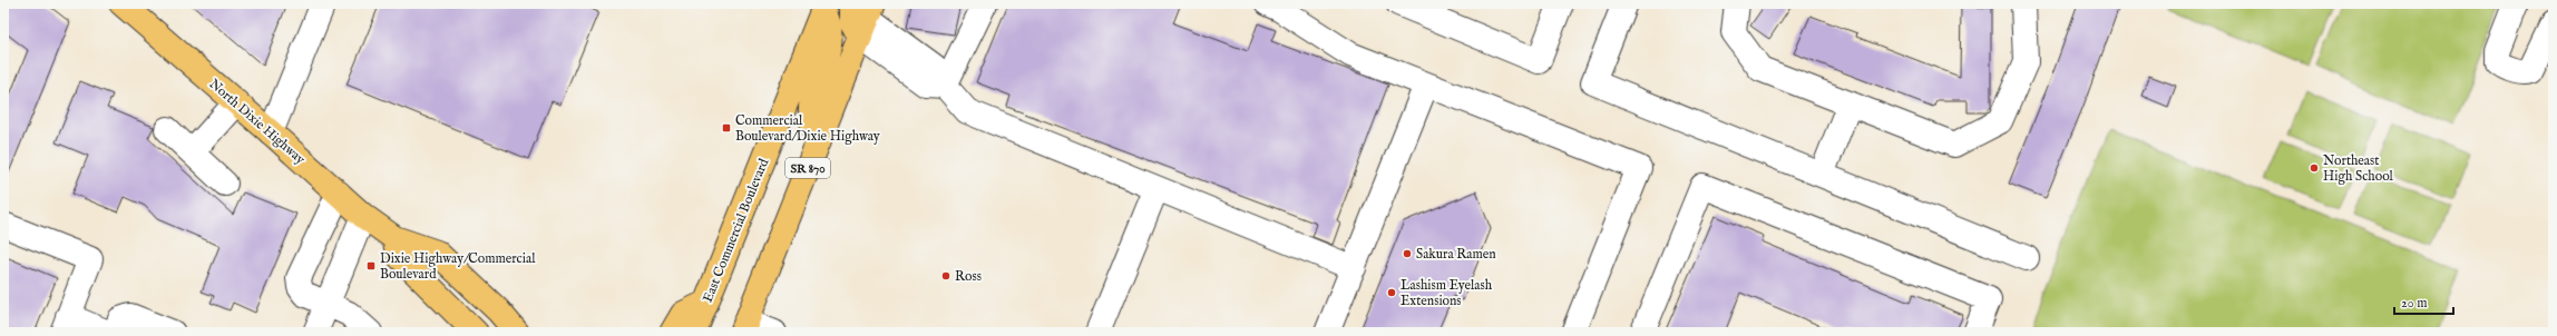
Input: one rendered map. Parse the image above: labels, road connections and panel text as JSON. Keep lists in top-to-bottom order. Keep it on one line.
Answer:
{"streets":{"main road":["North Dixie Highway","SR 870","East Commercial Boulevard"]},"places":{"transit":["Commercial Boulevard/Dixie Highway","Dixie Highway/Commercial Boulevard"],"other":["Northeast High School","Sakura Ramen","Ross","Lashism Eyelash Extensions"]},"scale_bar":"20 m"}
